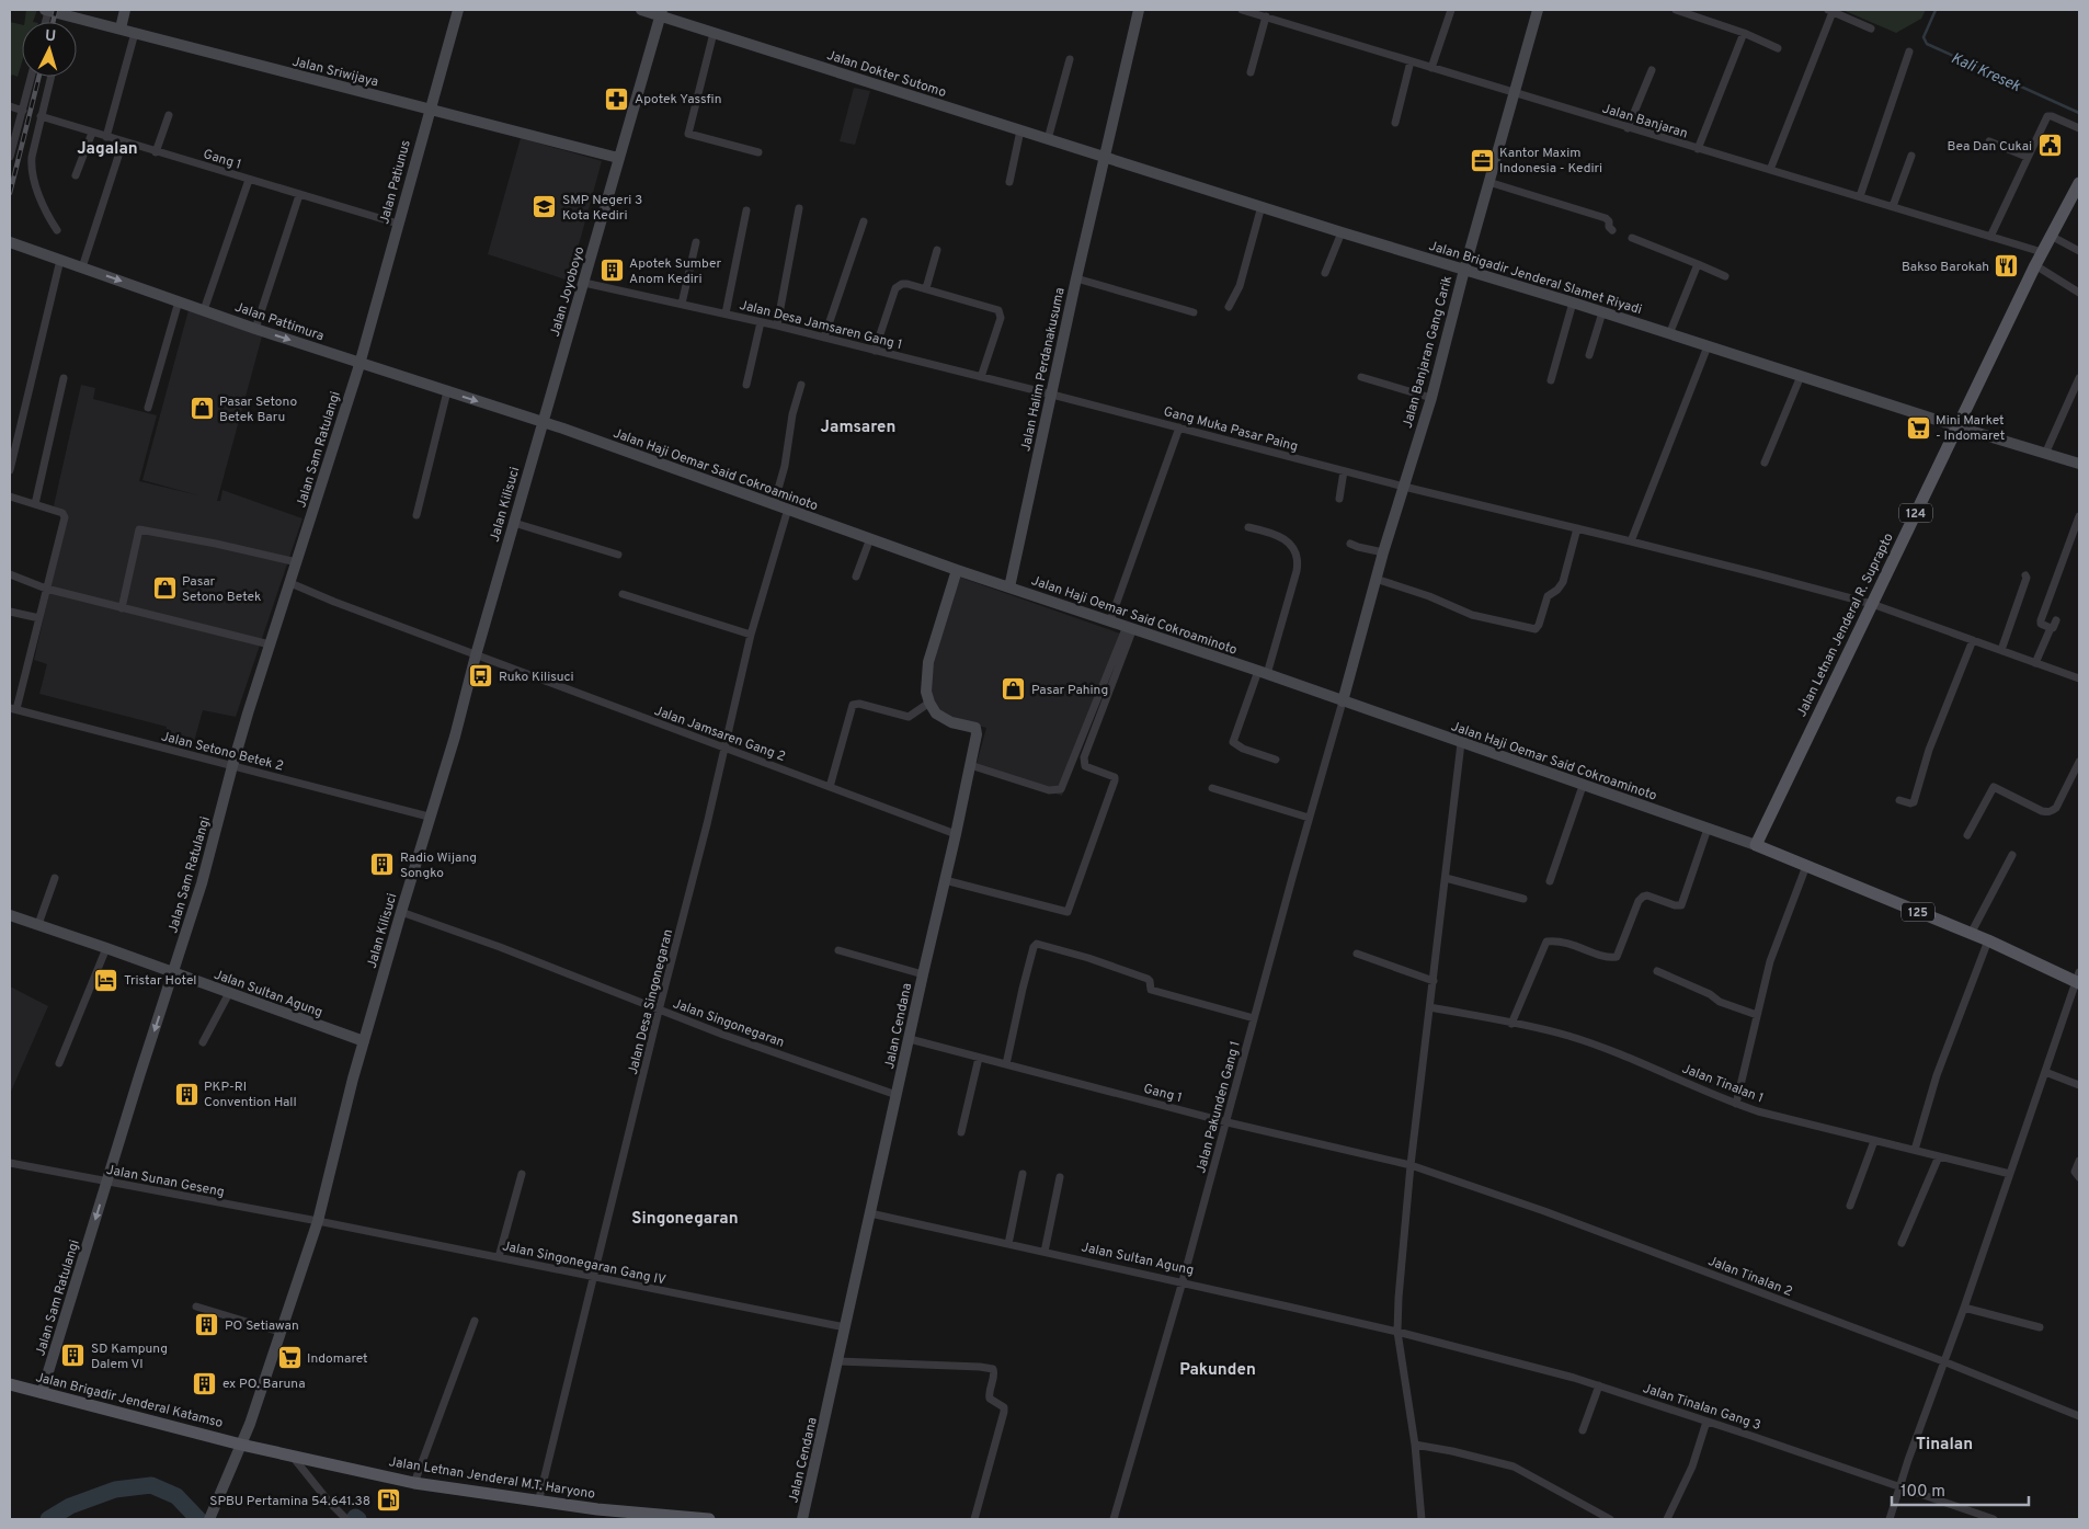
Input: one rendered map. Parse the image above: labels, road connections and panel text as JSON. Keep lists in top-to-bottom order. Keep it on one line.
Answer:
{"streets":{"main road":["124","Jalan Letnan Jenderal R. Suprapto","125","Jalan Brigadir Jenderal Katamso","Jalan Letnan Jenderal M.T. Haryono"],"street":["Jalan Sriwijaya","Jalan Dokter Sutomo","Jalan Banjaran","Gang 1","Jalan Patiunus","Jalan Brigadir Jenderal Slamet Riyadi","Jalan Joyoboyo","Jalan Pattimura","Jalan Desa Jamsaren Gang 1","Jalan Banjaran Gang Carik","Jalan Halim Perdanakusuma","Gang Muka Pasar Paing","Jalan Sam Ratulangi","Jalan Haji Oemar Said Cokroaminoto","Jalan Kilisuci","Jalan Jamsaren Gang 2","Jalan Setono Betek 2","Jalan Sultan Agung","Jalan Desa Singonegaran","Jalan Singonegaran","Jalan Cendana","Jalan Tinalan 1","Jalan Pakunden Gang 1","Jalan Sunan Geseng","Jalan Singonegaran Gang IV","Jalan Tinalan 2","Jalan Tinalan Gang 3"]},"crossings":[["Jalan Sriwijaya","Jalan Patiunus"],["Jalan Sriwijaya","Jalan Joyoboyo"],["Jalan Dokter Sutomo","Jalan Brigadir Jenderal Slamet Riyadi"],["Jalan Dokter Sutomo","Jalan Joyoboyo"],["Jalan Dokter Sutomo","Jalan Halim Perdanakusuma"],["Jalan Banjaran","Jalan Banjaran Gang Carik"],["Jalan Banjaran","Jalan Letnan Jenderal R. Suprapto"],["Gang 1","Jalan Patiunus"],["Gang 1","Jalan Cendana"],["Gang 1","Jalan Pakunden Gang 1"],["Gang 1","Jalan Tinalan 2"],["Jalan Patiunus","Jalan Pattimura"],["Jalan Patiunus","Jalan Sam Ratulangi"],["Jalan Brigadir Jenderal Slamet Riyadi","Jalan Banjaran Gang Carik"],["Jalan Brigadir Jenderal Slamet Riyadi","Jalan Halim Perdanakusuma"],["Jalan Brigadir Jenderal Slamet Riyadi","Jalan Letnan Jenderal R. Suprapto"],["Jalan Joyoboyo","Jalan Pattimura"],["Jalan Joyoboyo","Jalan Desa Jamsaren Gang 1"],["Jalan Joyoboyo","Jalan Haji Oemar Said Cokroaminoto"],["Jalan Joyoboyo","Jalan Kilisuci"],["Jalan Pattimura","Jalan Sam Ratulangi"],["Jalan Pattimura","Jalan Haji Oemar Said Cokroaminoto"],["Jalan Pattimura","Jalan Kilisuci"],["Jalan Desa Jamsaren Gang 1","Jalan Halim Perdanakusuma"],["Jalan Desa Jamsaren Gang 1","Gang Muka Pasar Paing"],["Jalan Banjaran Gang Carik","Gang Muka Pasar Paing"],["Jalan Banjaran Gang Carik","Jalan Haji Oemar Said Cokroaminoto"],["Jalan Banjaran Gang Carik","Jalan Pakunden Gang 1"],["Jalan Halim Perdanakusuma","Gang Muka Pasar Paing"],["Jalan Halim Perdanakusuma","Jalan Haji Oemar Said Cokroaminoto"],["Gang Muka Pasar Paing","Jalan Letnan Jenderal R. Suprapto"],["Jalan Sam Ratulangi","Jalan Jamsaren Gang 2"],["Jalan Sam Ratulangi","Jalan Setono Betek 2"],["Jalan Sam Ratulangi","Jalan Sultan Agung"],["Jalan Sam Ratulangi","Jalan Sunan Geseng"],["Jalan Sam Ratulangi","Jalan Brigadir Jenderal Katamso"],["Jalan Haji Oemar Said Cokroaminoto","Jalan Kilisuci"],["Jalan Haji Oemar Said Cokroaminoto","Jalan Letnan Jenderal R. Suprapto"],["Jalan Haji Oemar Said Cokroaminoto","125"],["Jalan Haji Oemar Said Cokroaminoto","Jalan Desa Singonegaran"],["Jalan Haji Oemar Said Cokroaminoto","Jalan Pakunden Gang 1"],["Jalan Kilisuci","Jalan Jamsaren Gang 2"],["Jalan Kilisuci","Jalan Setono Betek 2"],["Jalan Kilisuci","Jalan Sultan Agung"],["Jalan Kilisuci","Jalan Singonegaran"],["Jalan Kilisuci","Jalan Sunan Geseng"],["Jalan Kilisuci","Jalan Singonegaran Gang IV"],["Jalan Kilisuci","Jalan Brigadir Jenderal Katamso"],["Jalan Kilisuci","Jalan Letnan Jenderal M.T. Haryono"],["Jalan Letnan Jenderal R. Suprapto","125"],["Jalan Jamsaren Gang 2","Jalan Desa Singonegaran"],["Jalan Jamsaren Gang 2","Jalan Cendana"],["Jalan Sultan Agung","Jalan Cendana"],["Jalan Sultan Agung","Jalan Pakunden Gang 1"],["Jalan Sultan Agung","Jalan Tinalan Gang 3"],["Jalan Desa Singonegaran","Jalan Singonegaran"],["Jalan Desa Singonegaran","Jalan Singonegaran Gang IV"],["Jalan Desa Singonegaran","Jalan Letnan Jenderal M.T. Haryono"],["Jalan Singonegaran","Jalan Cendana"],["Jalan Cendana","Jalan Singonegaran Gang IV"],["Jalan Sunan Geseng","Jalan Singonegaran Gang IV"],["Jalan Brigadir Jenderal Katamso","Jalan Letnan Jenderal M.T. Haryono"]],"one_way":["Jalan Pattimura"],"districts":["Jagalan","Jamsaren","Singonegaran","Pakunden","Tinalan"],"water":["Kali Kresek"],"places":{"pharmacy":["Apotek Yassfin"],"public building":["Bea Dan Cukai"],"office":["Kantor Maxim Indonesia - Kediri"],"school or university":["SMP Negeri 3 Kota Kediri"],"restaurant":["Bakso Barokah"],"building":["Apotek Sumber Anom Kediri","Radio Wijang Songko","PKP-RI Convention Hall","PO Setiawan","SD Kampung Dalem VI","ex PO. Baruna"],"shop":["Pasar Setono Betek Baru","Pasar Setono Betek","Pasar Pahing"],"supermarket":["Mini Market - Indomaret","Indomaret"],"bus stop":["Ruko Kilisuci"],"hotel":["Tristar Hotel"],"fuel station":["SPBU Pertamina 54.641.38"]},"scale_bar":"100 m","north":"top"}
